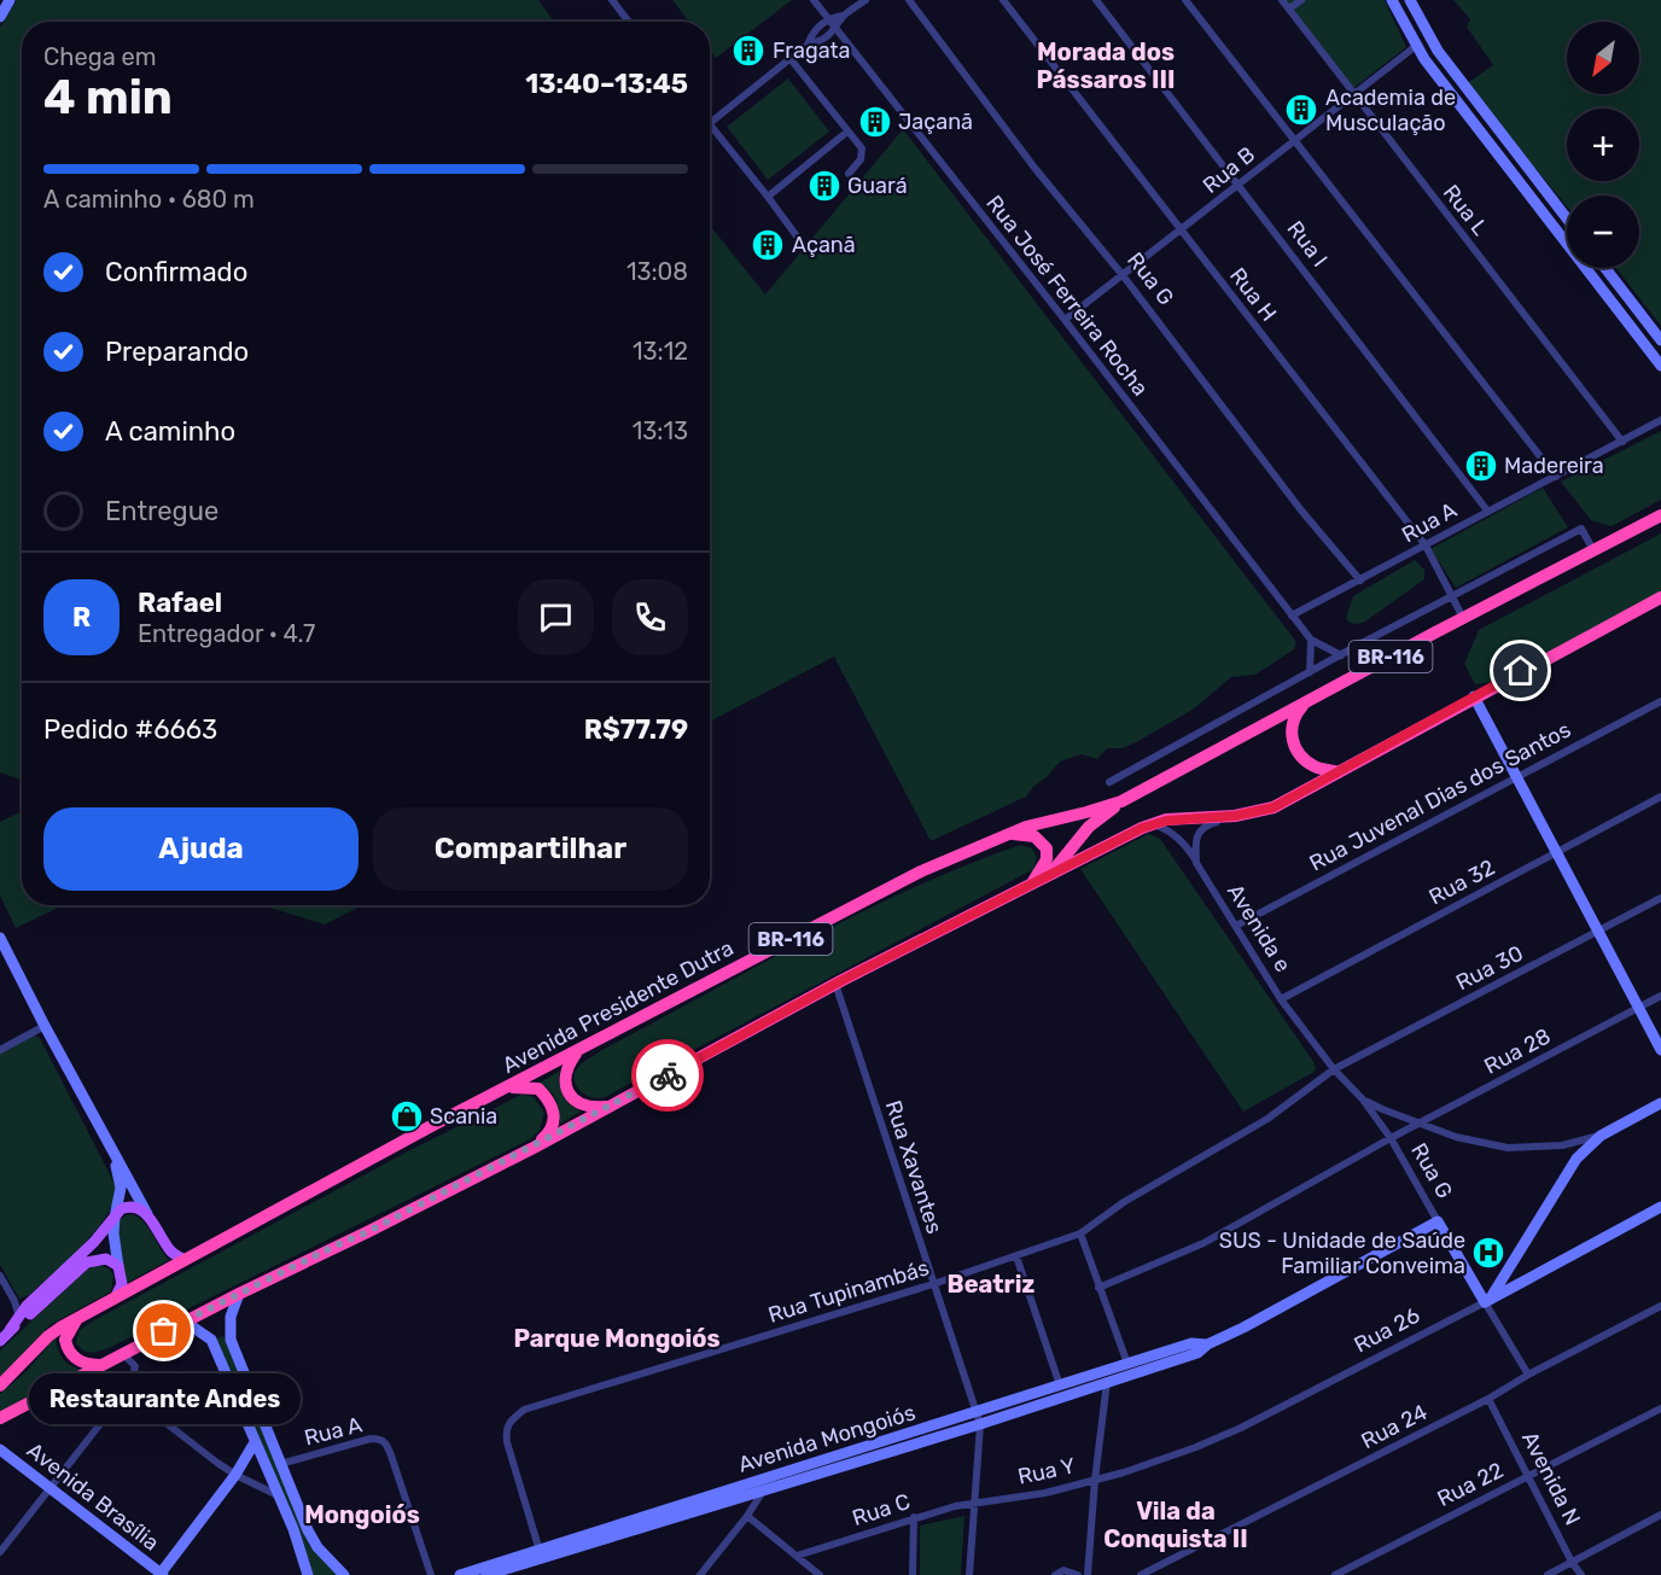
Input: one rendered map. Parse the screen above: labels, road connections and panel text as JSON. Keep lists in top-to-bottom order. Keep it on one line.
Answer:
{"streets":{"highway":["BR-116","Avenida Presidente Dutra"],"street":["Rua B","Rua L","Rua I","Rua G","Rua H","Rua José Ferreira Rocha","Rua A","Rua Juvenal Dias dos Santos","Rua 32","Avenida e","Rua 30","Rua 28","Rua Xavantes","Rua Tupinambás","Rua 26","Rua 24","Avenida Mongoiós","Rua Y","Avenida N","Rua 22","Avenida Brasília","Rua C"]},"crossings":[["Rua B","Rua L"],["Rua B","Rua I"],["Rua B","Rua G"],["Rua B","Rua H"],["Rua B","Rua José Ferreira Rocha"],["Rua L","Rua A"],["Rua I","Rua A"],["Rua G","Rua A"],["Rua G","Avenida e"],["Rua G","Rua 30"],["Rua G","Rua 28"],["Rua G","Rua Tupinambás"],["Rua G","Rua 26"],["Rua G","Rua 24"],["Rua G","Avenida Mongoiós"],["Rua H","Rua A"],["Rua H","Avenida Presidente Dutra"],["Rua José Ferreira Rocha","Rua A"],["BR-116","Avenida Presidente Dutra"],["Rua Juvenal Dias dos Santos","Avenida e"],["Rua 32","Avenida e"],["Avenida e","Rua 30"],["Avenida e","Rua Tupinambás"],["Rua 30","Rua Tupinambás"],["Avenida Presidente Dutra","Rua Xavantes"],["Rua Xavantes","Rua Tupinambás"],["Rua Xavantes","Avenida Mongoiós"],["Rua Xavantes","Rua Y"],["Rua Xavantes","Rua C"],["Rua Tupinambás","Avenida Mongoiós"],["Rua 26","Rua Y"],["Rua 24","Avenida N"],["Rua Y","Rua C"],["Avenida N","Rua 22"]],"districts":["Morada dos Pássaros III","Beatriz","Parque Mongoiós","Vila da Conquista II","Mongoiós"],"places":{"building":["Fragata","Academia de Musculação","Jaçanã","Guará","Açanã","Madereira"],"shop":["Scania"],"hospital":["SUS - Unidade de Saúde Familiar Conveima"],"other":["Restaurante Andes"]},"north":"bottom left","page":{"map_buttons":["+","−"],"heading":["4 min","Chega em","13:40–13:45"],"panel":["Rafael","Entregador · 4.7","Pedido #6663","R$77.79"],"bar":"A caminho · 680 m","list":[["Confirmado","13:08"],["Preparando","13:12"],["A caminho","13:13"],"Entregue"],"round":"R","buttons":["Ajuda","Compartilhar"],"bubble":"Restaurante Andes"}}
